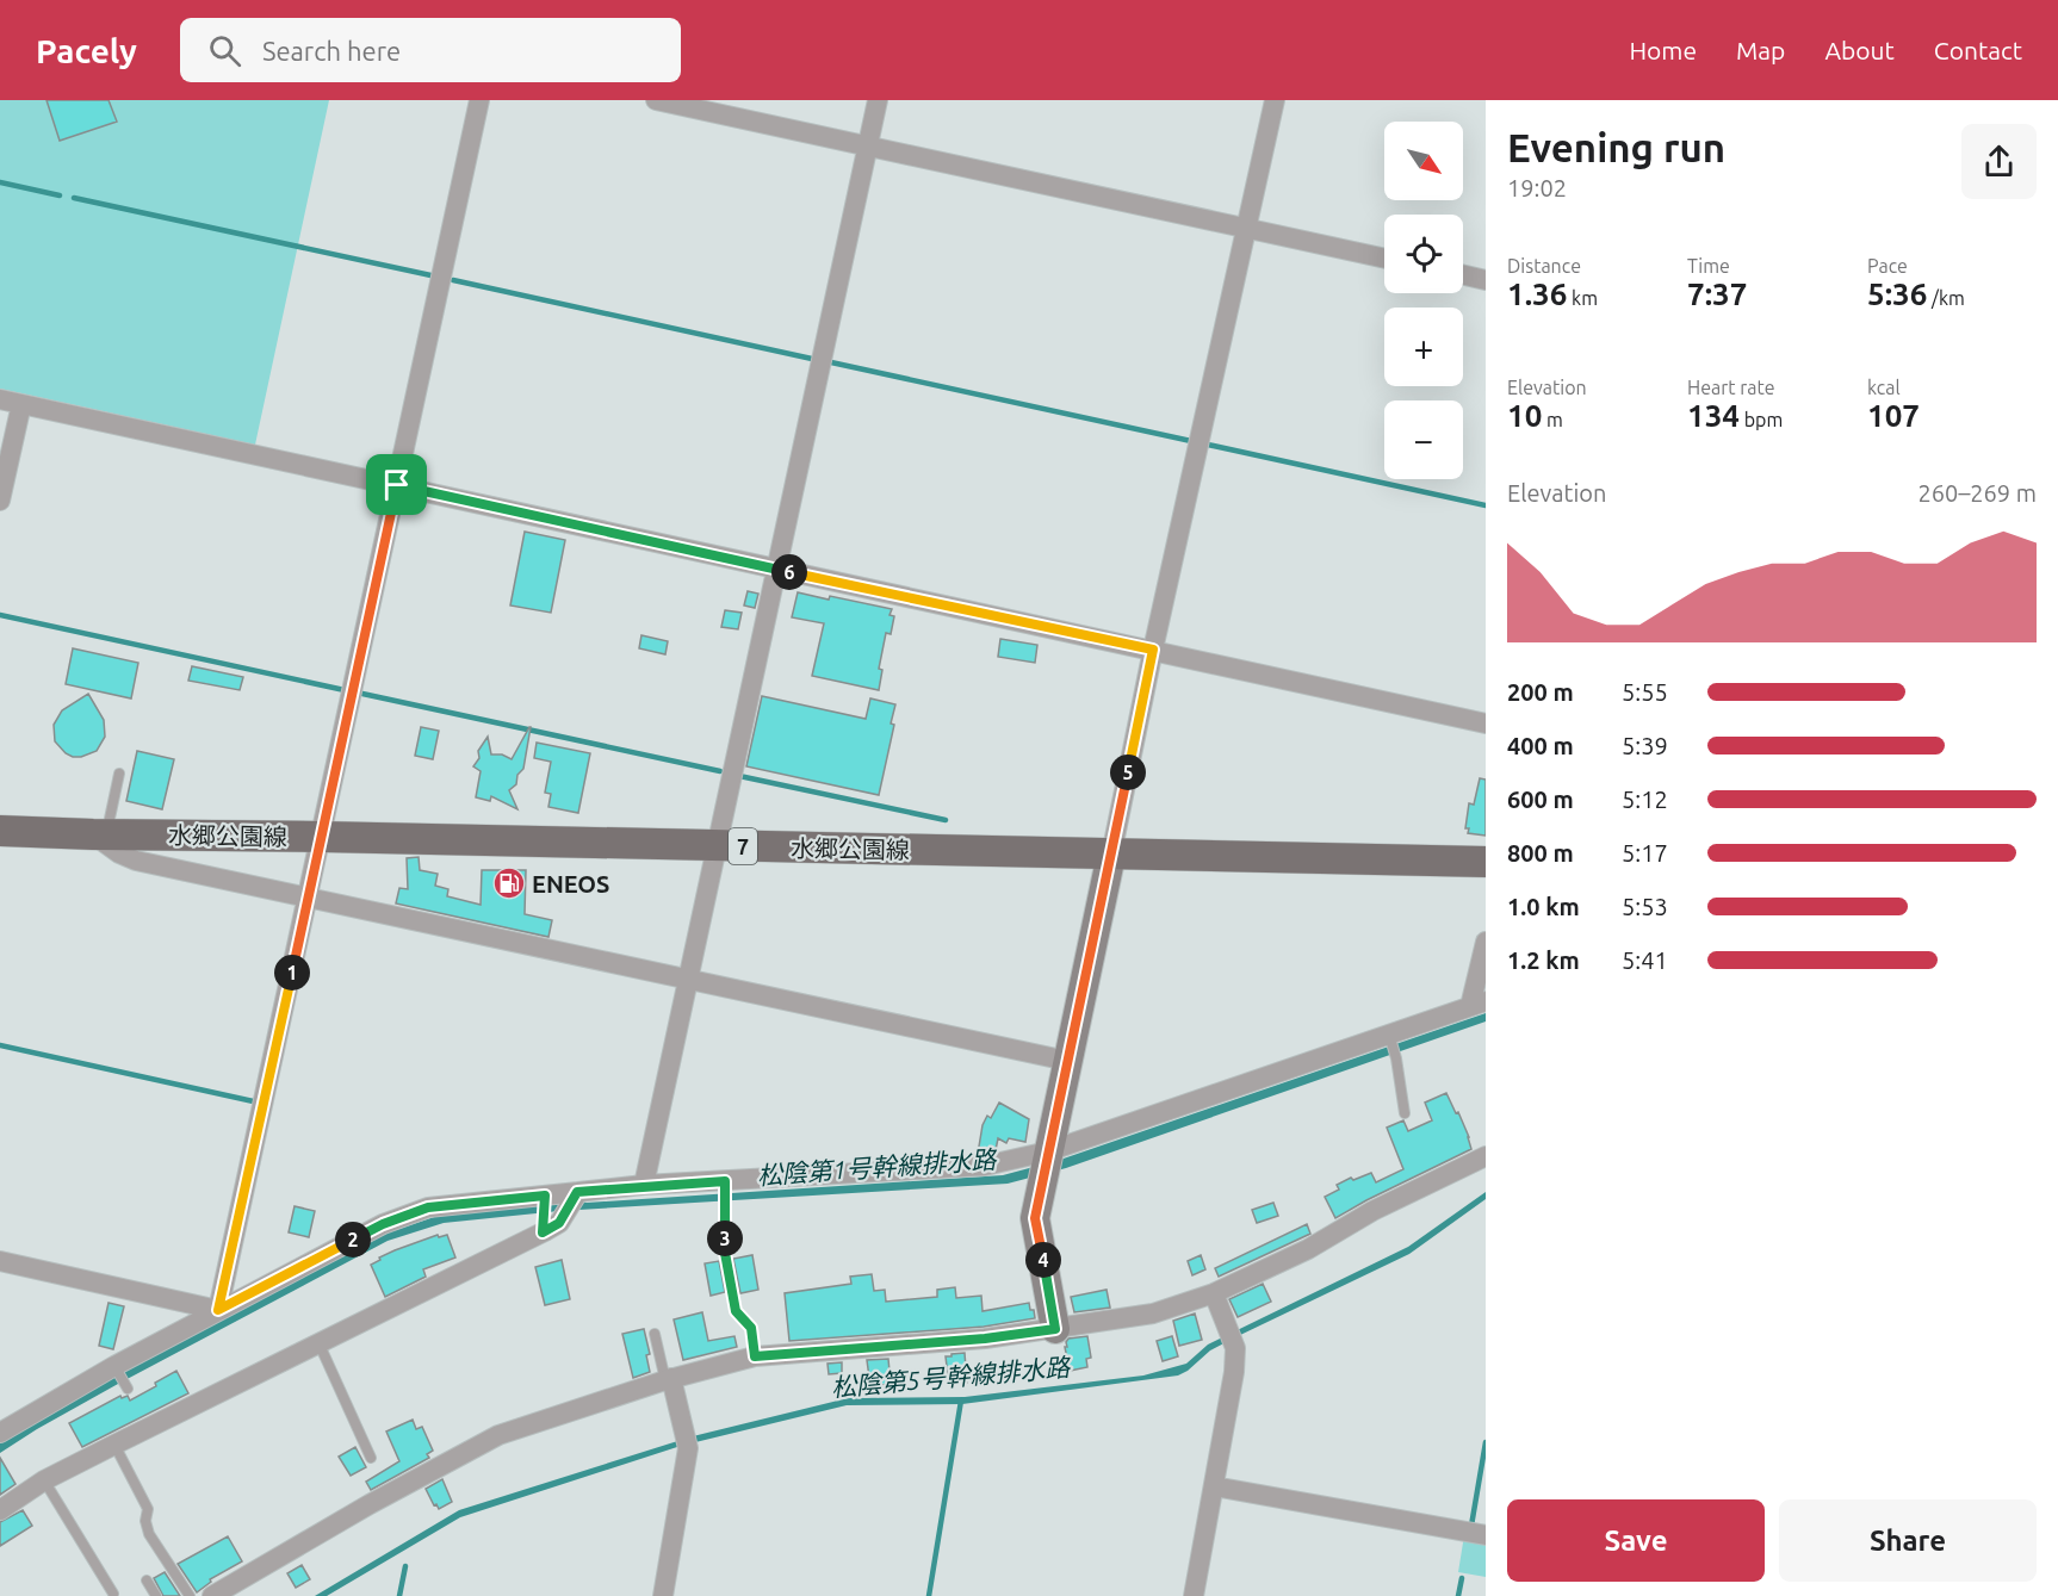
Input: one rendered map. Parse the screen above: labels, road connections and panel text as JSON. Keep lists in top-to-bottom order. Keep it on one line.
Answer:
{"streets":{"main road":["水郷公園線","7"]},"water":["松陰第1号幹線排水路","松陰第5号幹線排水路"],"places":{"fuel station":["ENEOS"]},"north":"bottom right","page":{"header":"Pacely","search":"Search here","nav":["Home","Map","About","Contact"],"heading":["Evening run","19:02"],"map_buttons":["+","−"],"stats":[["Distance","1.36 km"],["Time","7:37"],["Pace","5:36 /km"],["Elevation","10 m"],["Heart rate","134 bpm"],["kcal","107"]],"chart":["Elevation","260–269 m"],"pins":["6","5","1","3","2","4"],"list":[{"name":"200 m","note":"5:55"},{"name":"400 m","note":"5:39"},{"name":"600 m","note":"5:12"},{"name":"800 m","note":"5:17"},{"name":"1.0 km","note":"5:53"},{"name":"1.2 km","note":"5:41"}],"buttons":["Save","Share"]}}
